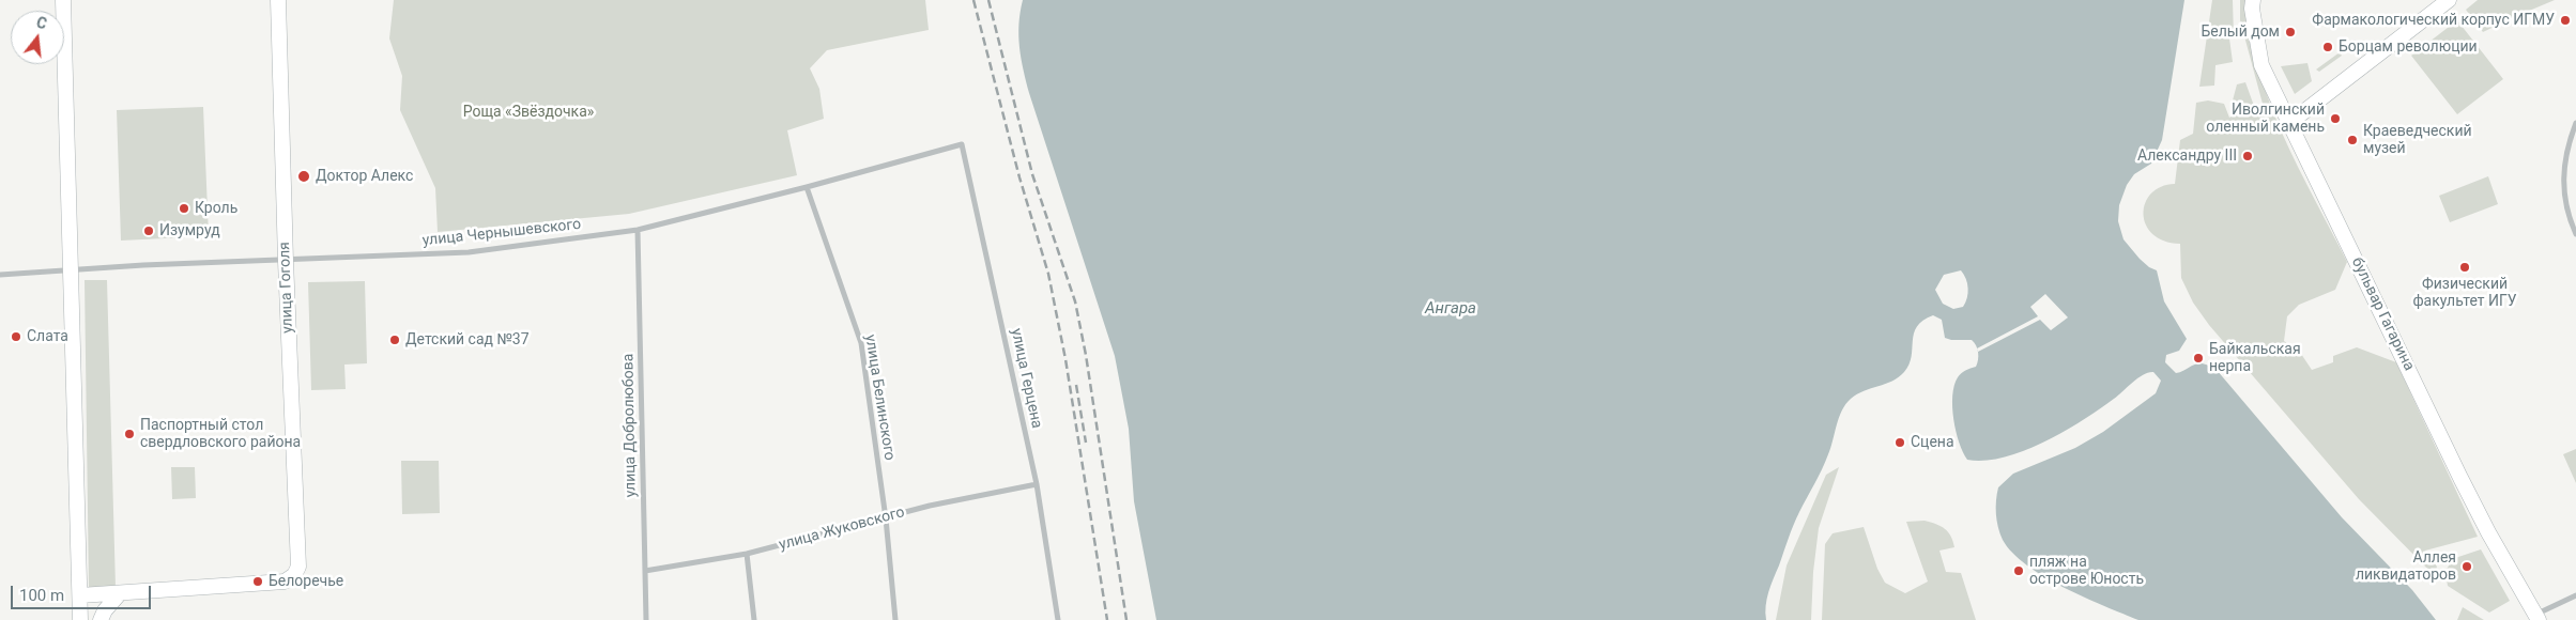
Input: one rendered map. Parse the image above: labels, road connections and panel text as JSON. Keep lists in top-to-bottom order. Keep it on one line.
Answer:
{"streets":{"main road":["улица Гоголя","бульвар Гагарина"],"street":["улица Чернышевского","улица Герцена","улица Белинского","улица Добролюбова","улица Жуковского"]},"crossings":[["улица Чернышевского","улица Гоголя"],["улица Чернышевского","улица Герцена"],["улица Чернышевского","улица Белинского"],["улица Чернышевского","улица Добролюбова"],["улица Герцена","улица Жуковского"],["улица Белинского","улица Жуковского"],["улица Добролюбова","улица Жуковского"]],"water":["Ангара"],"parks":["Роща «Звёздочка»"],"places":["Фармакологический корпус ИГМУ","Белый дом","Борцам революции","Иволгинский оленный камень","Краеведческий музей","Александру III","Доктор Алекс","Кроль","Изумруд","Физический факультет ИГУ","Слата","Детский сад №37","Байкальская нерпа","Паспортный стол свердловского района","Сцена","Аллея ликвидаторов","пляж на острове Юность","Белоречье"],"scale_bar":"100 m","north":"top"}
